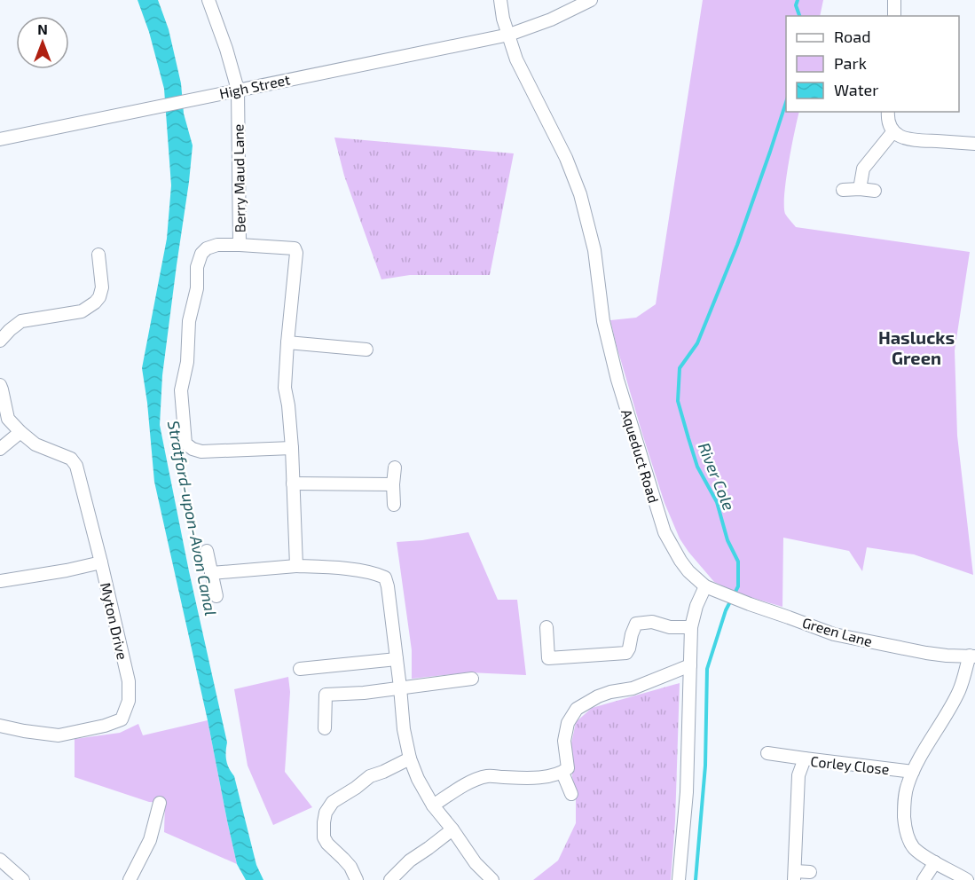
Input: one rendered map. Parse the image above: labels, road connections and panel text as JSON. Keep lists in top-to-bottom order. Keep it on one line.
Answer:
{"streets":{"street":["High Street","Berry Maud Lane","Aqueduct Road","Myton Drive","Green Lane","Corley Close"]},"crossings":[["High Street","Berry Maud Lane"],["High Street","Aqueduct Road"],["Aqueduct Road","Green Lane"]],"districts":["Haslucks Green"],"water":["River Cole","Stratford-upon-Avon Canal"],"legend":["Road","Park","Water"],"north":"top"}
